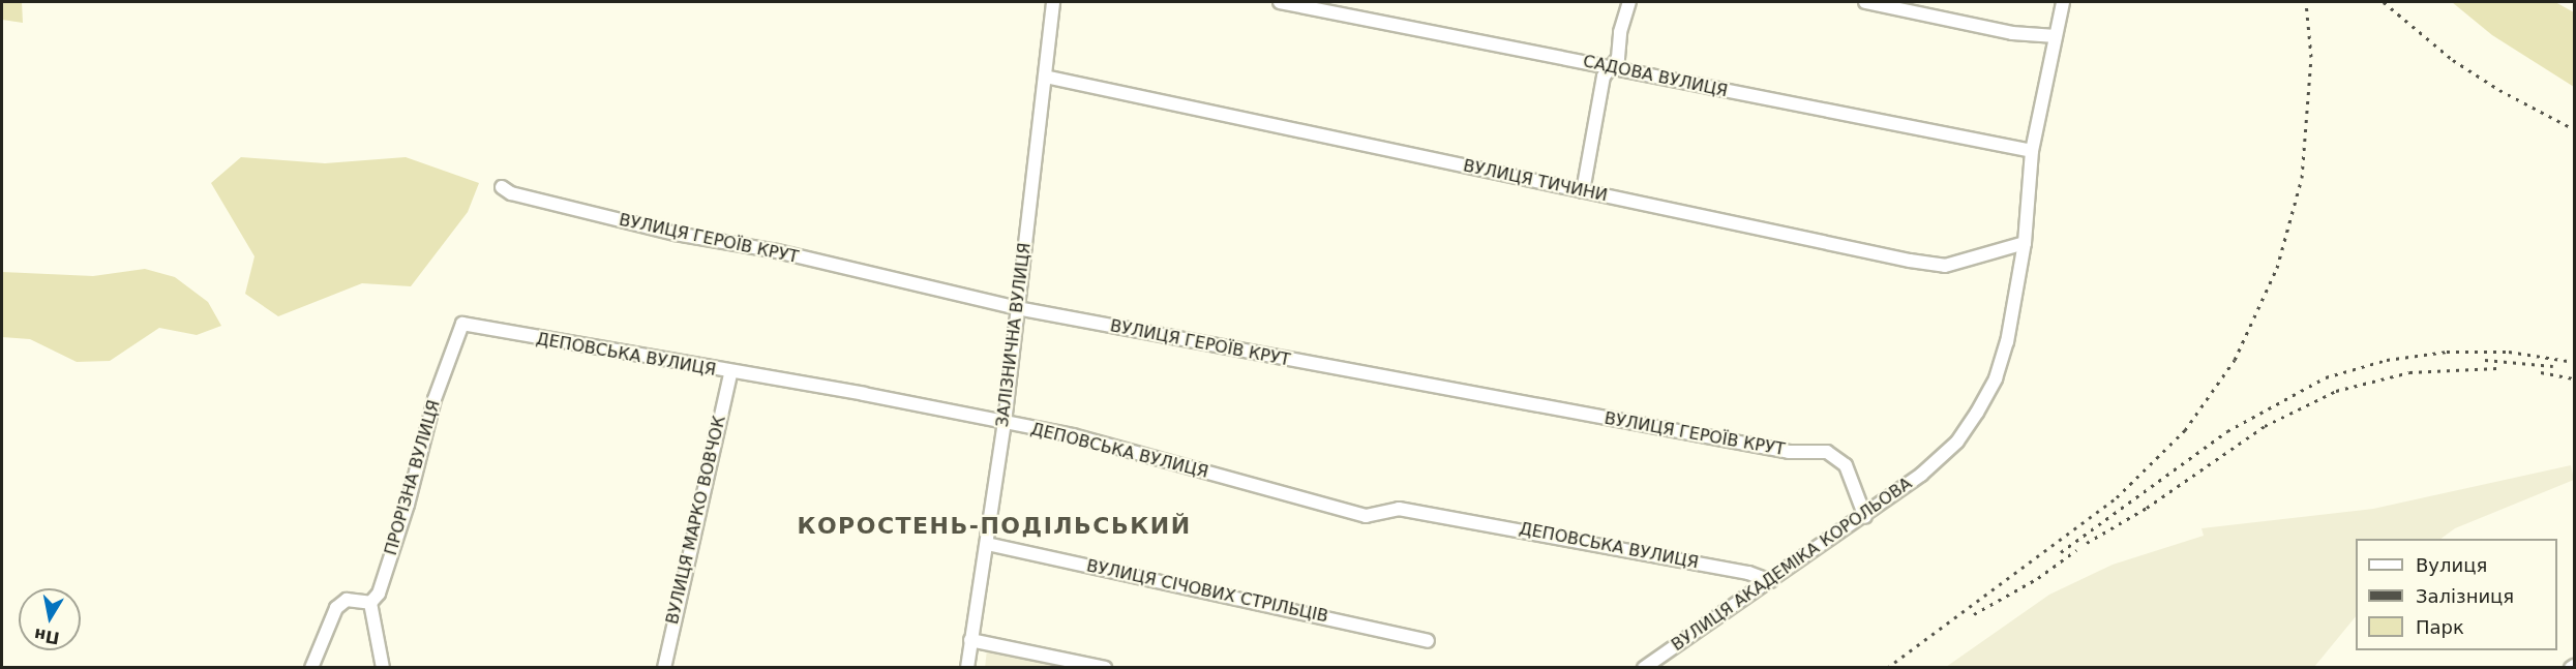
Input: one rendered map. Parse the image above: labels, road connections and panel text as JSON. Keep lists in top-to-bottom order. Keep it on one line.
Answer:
{"streets":{"street":["САДОВА ВУЛИЦЯ","ВУЛИЦЯ ТИЧИНИ","ВУЛИЦЯ ГЕРОЇВ КРУТ","ЗАЛІЗНИЧНА ВУЛИЦЯ","ДЕПОВСЬКА ВУЛИЦЯ","ПРОРІЗНА ВУЛИЦЯ","ВУЛИЦЯ МАРКО ВОВЧОК","ВУЛИЦЯ АКАДЕМІКА КОРОЛЬОВА","ВУЛИЦЯ СІЧОВИХ СТРІЛЬЦІВ"]},"crossings":[["САДОВА ВУЛИЦЯ","ВУЛИЦЯ АКАДЕМІКА КОРОЛЬОВА"],["ВУЛИЦЯ ТИЧИНИ","ЗАЛІЗНИЧНА ВУЛИЦЯ"],["ВУЛИЦЯ ТИЧИНИ","ВУЛИЦЯ АКАДЕМІКА КОРОЛЬОВА"],["ВУЛИЦЯ ГЕРОЇВ КРУТ","ЗАЛІЗНИЧНА ВУЛИЦЯ"],["ВУЛИЦЯ ГЕРОЇВ КРУТ","ВУЛИЦЯ АКАДЕМІКА КОРОЛЬОВА"],["ЗАЛІЗНИЧНА ВУЛИЦЯ","ДЕПОВСЬКА ВУЛИЦЯ"],["ЗАЛІЗНИЧНА ВУЛИЦЯ","ВУЛИЦЯ СІЧОВИХ СТРІЛЬЦІВ"],["ДЕПОВСЬКА ВУЛИЦЯ","ПРОРІЗНА ВУЛИЦЯ"],["ДЕПОВСЬКА ВУЛИЦЯ","ВУЛИЦЯ МАРКО ВОВЧОК"],["ДЕПОВСЬКА ВУЛИЦЯ","ВУЛИЦЯ АКАДЕМІКА КОРОЛЬОВА"]],"districts":["КОРОСТЕНЬ-ПОДІЛЬСЬКИЙ"],"legend":["Вулиця","Залізниця","Парк"],"north":"bottom"}
